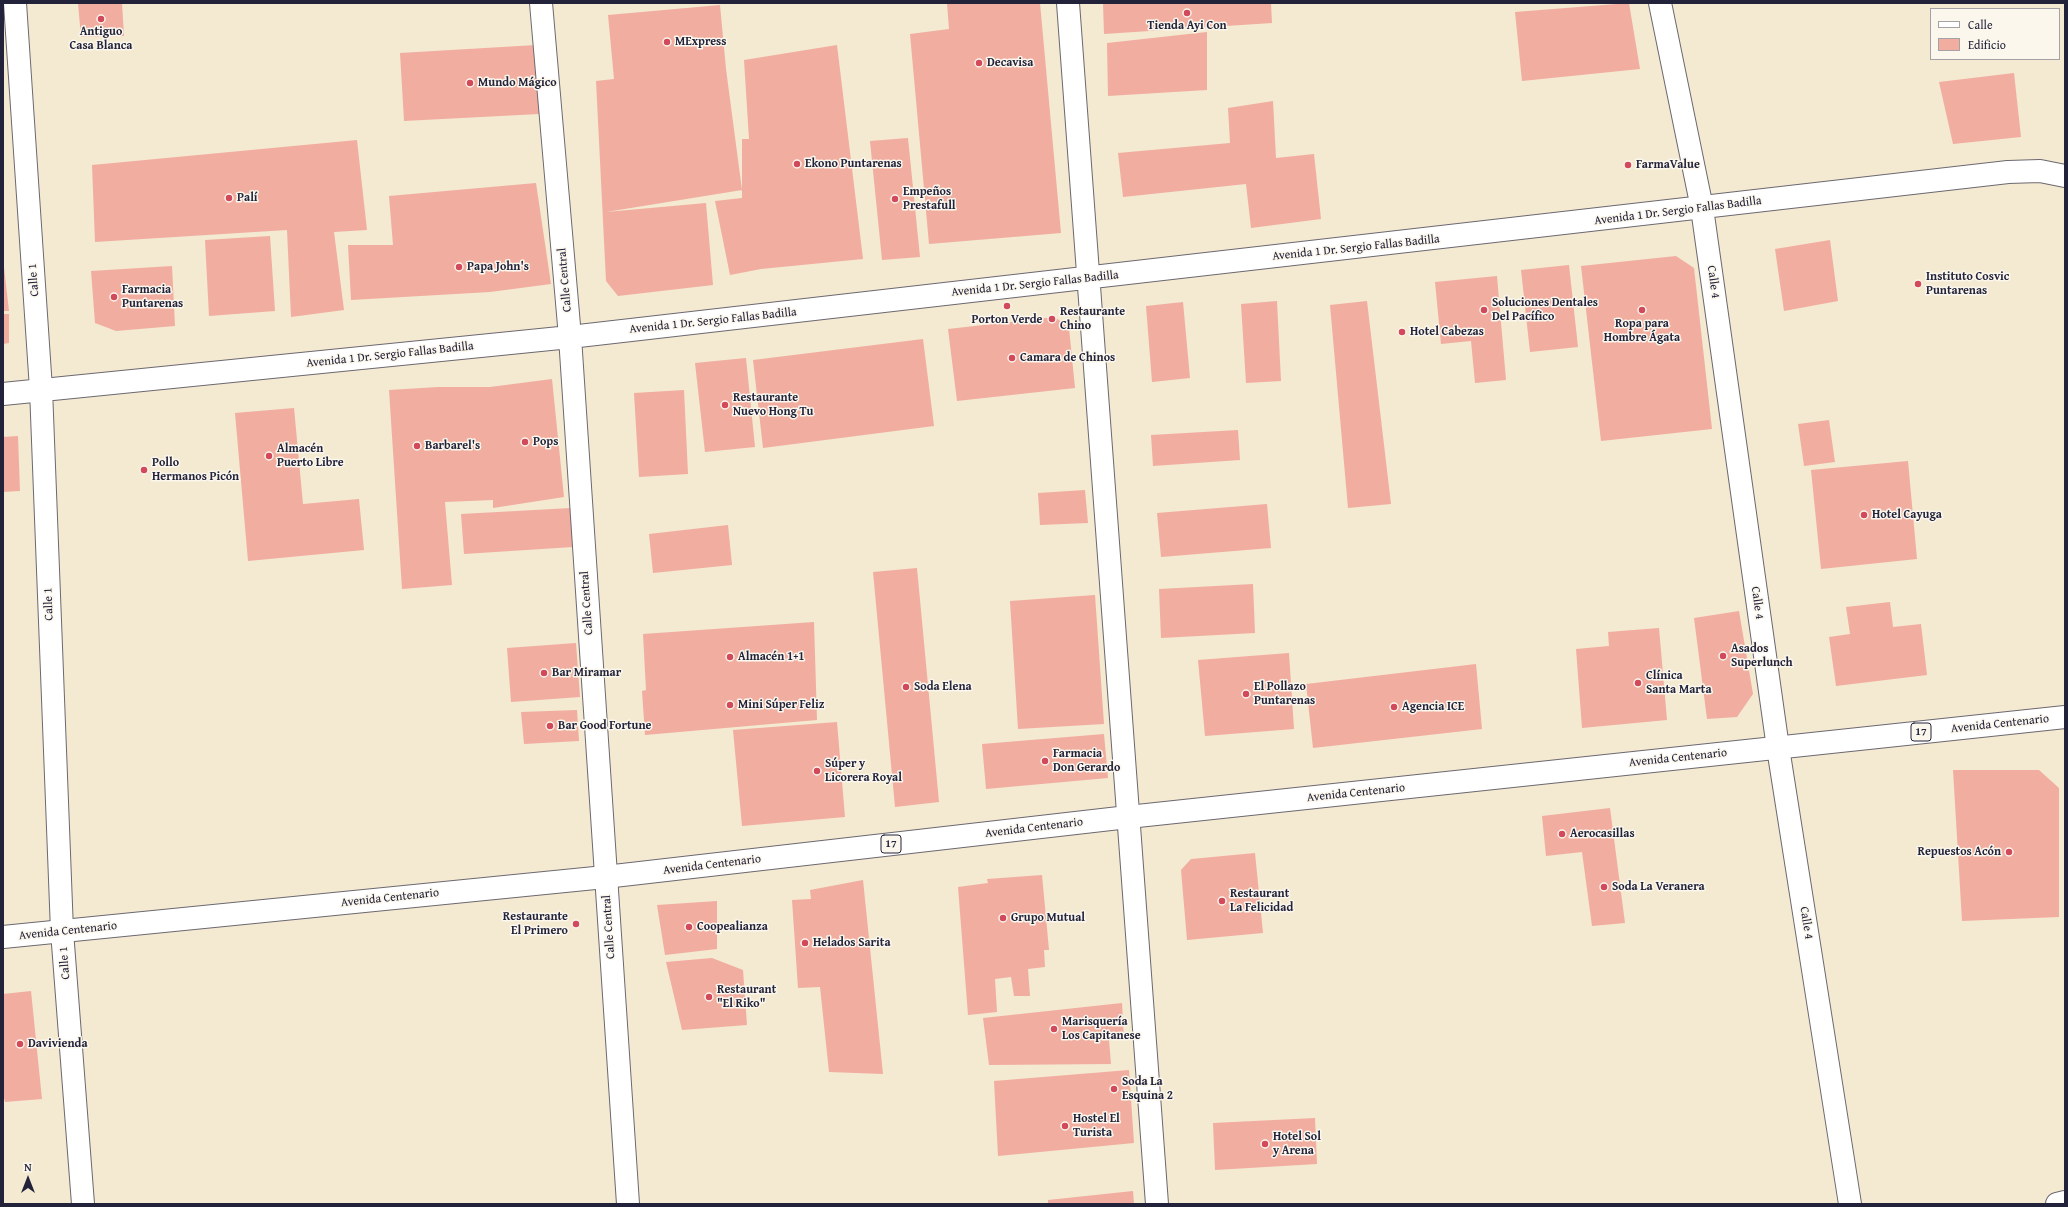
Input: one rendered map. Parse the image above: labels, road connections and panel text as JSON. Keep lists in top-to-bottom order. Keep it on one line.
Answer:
{"streets":{"street":["Avenida 1 Dr. Sergio Fallas Badilla","Calle 1","Calle Central","Calle 4","Avenida Centenario","17"]},"crossings":[["Avenida 1 Dr. Sergio Fallas Badilla","Calle 1"],["Avenida 1 Dr. Sergio Fallas Badilla","Calle Central"],["Avenida 1 Dr. Sergio Fallas Badilla","Calle 4"],["Calle 1","Avenida Centenario"],["Calle Central","Avenida Centenario"],["Calle 4","Avenida Centenario"]],"places":["Tienda Ayi Con","Antiguo Casa Blanca","MExpress","Decavisa","Mundo Mágico","Ekono Puntarenas","FarmaValue","Palí","Empeños Prestafull","Papa John's","Instituto Cosvic Puntarenas","Farmacia Puntarenas","Porton Verde","Soluciones Dentales Del Pacífico","Ropa para Hombre Ágata","Restaurante Chino","Hotel Cabezas","Camara de Chinos","Restaurante Nuevo Hong Tu","Pops","Barbarel's","Almacén Puerto Libre","Pollo Hermanos Picón","Hotel Cayuga","Asados Superlunch","Almacén 1+1","Bar Miramar","Clínica Santa Marta","Soda Elena","El Pollazo Puntarenas","Mini Súper Feliz","Agencia ICE","Bar Good Fortune","Farmacia Don Gerardo","Súper y Licorera Royal","Aerocasillas","Repuestos Acón","Soda La Veranera","Restaurant La Felicidad","Grupo Mutual","Restaurante El Primero","Coopealianza","Helados Sarita","Restaurant \"El Riko\"","Marisquería Los Capitanese","Davivienda","Soda La Esquina 2","Hostel El Turista","Hotel Sol y Arena"],"legend":["Calle","Edificio"],"north":"top"}
